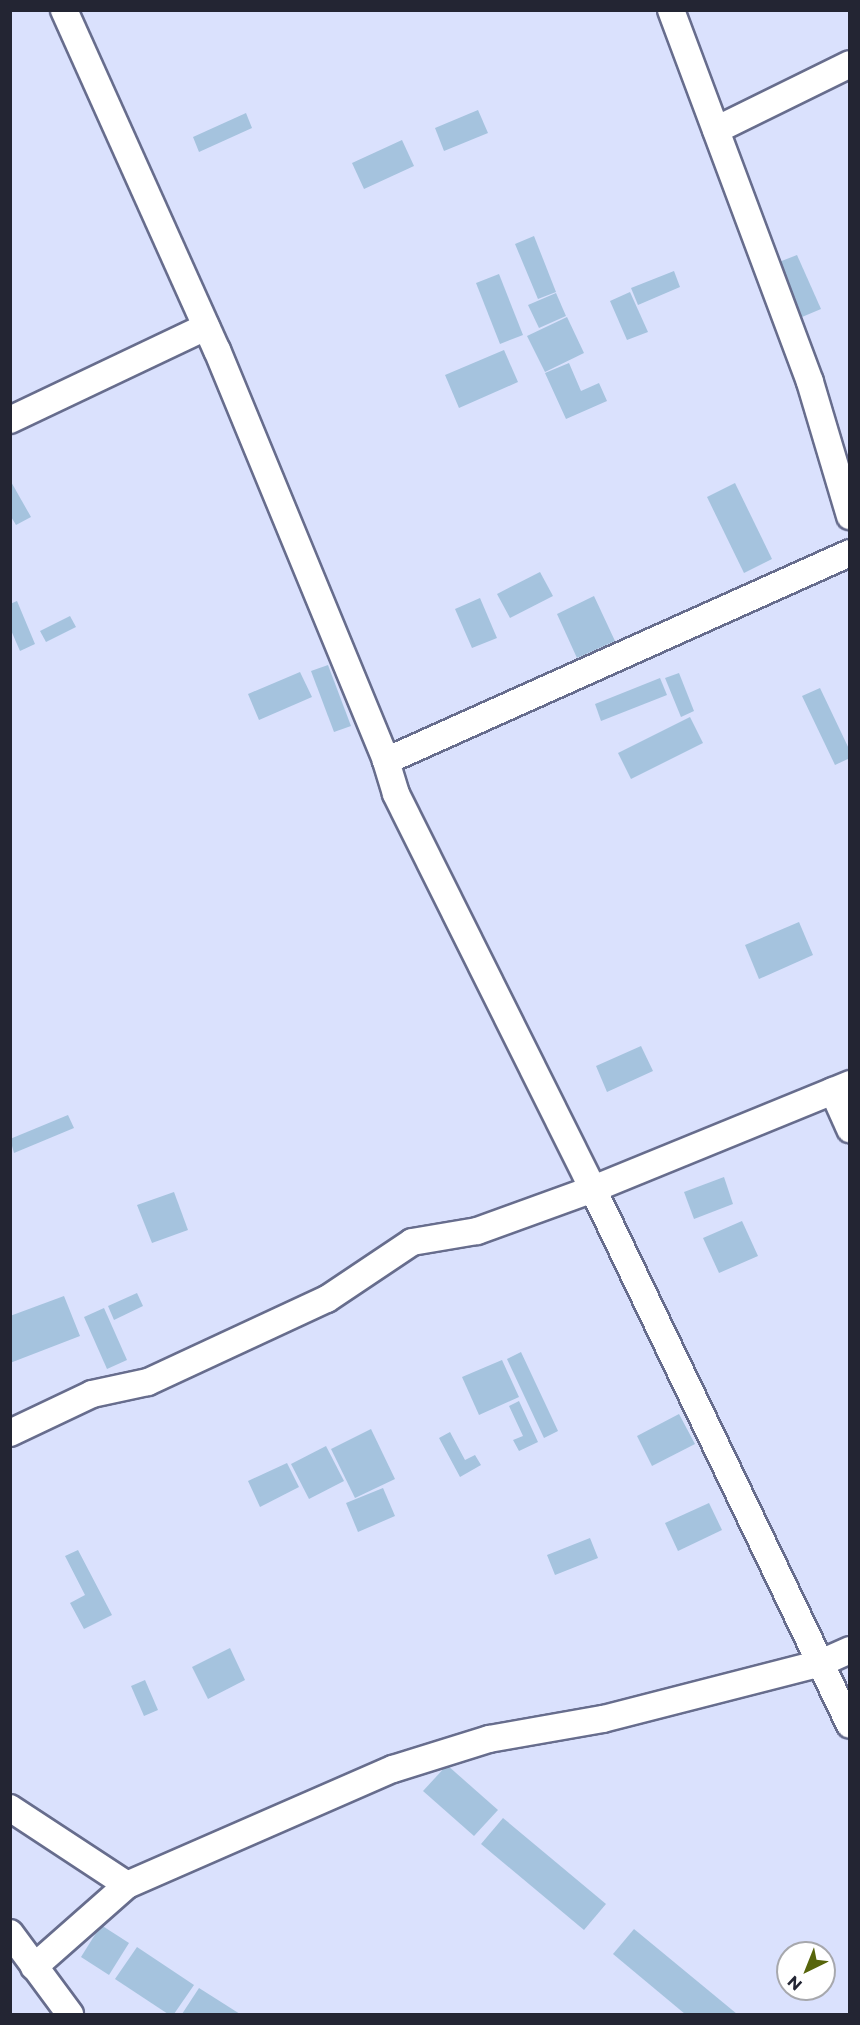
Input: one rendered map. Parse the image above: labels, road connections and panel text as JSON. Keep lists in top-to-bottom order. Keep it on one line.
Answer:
{"north":"bottom left"}
